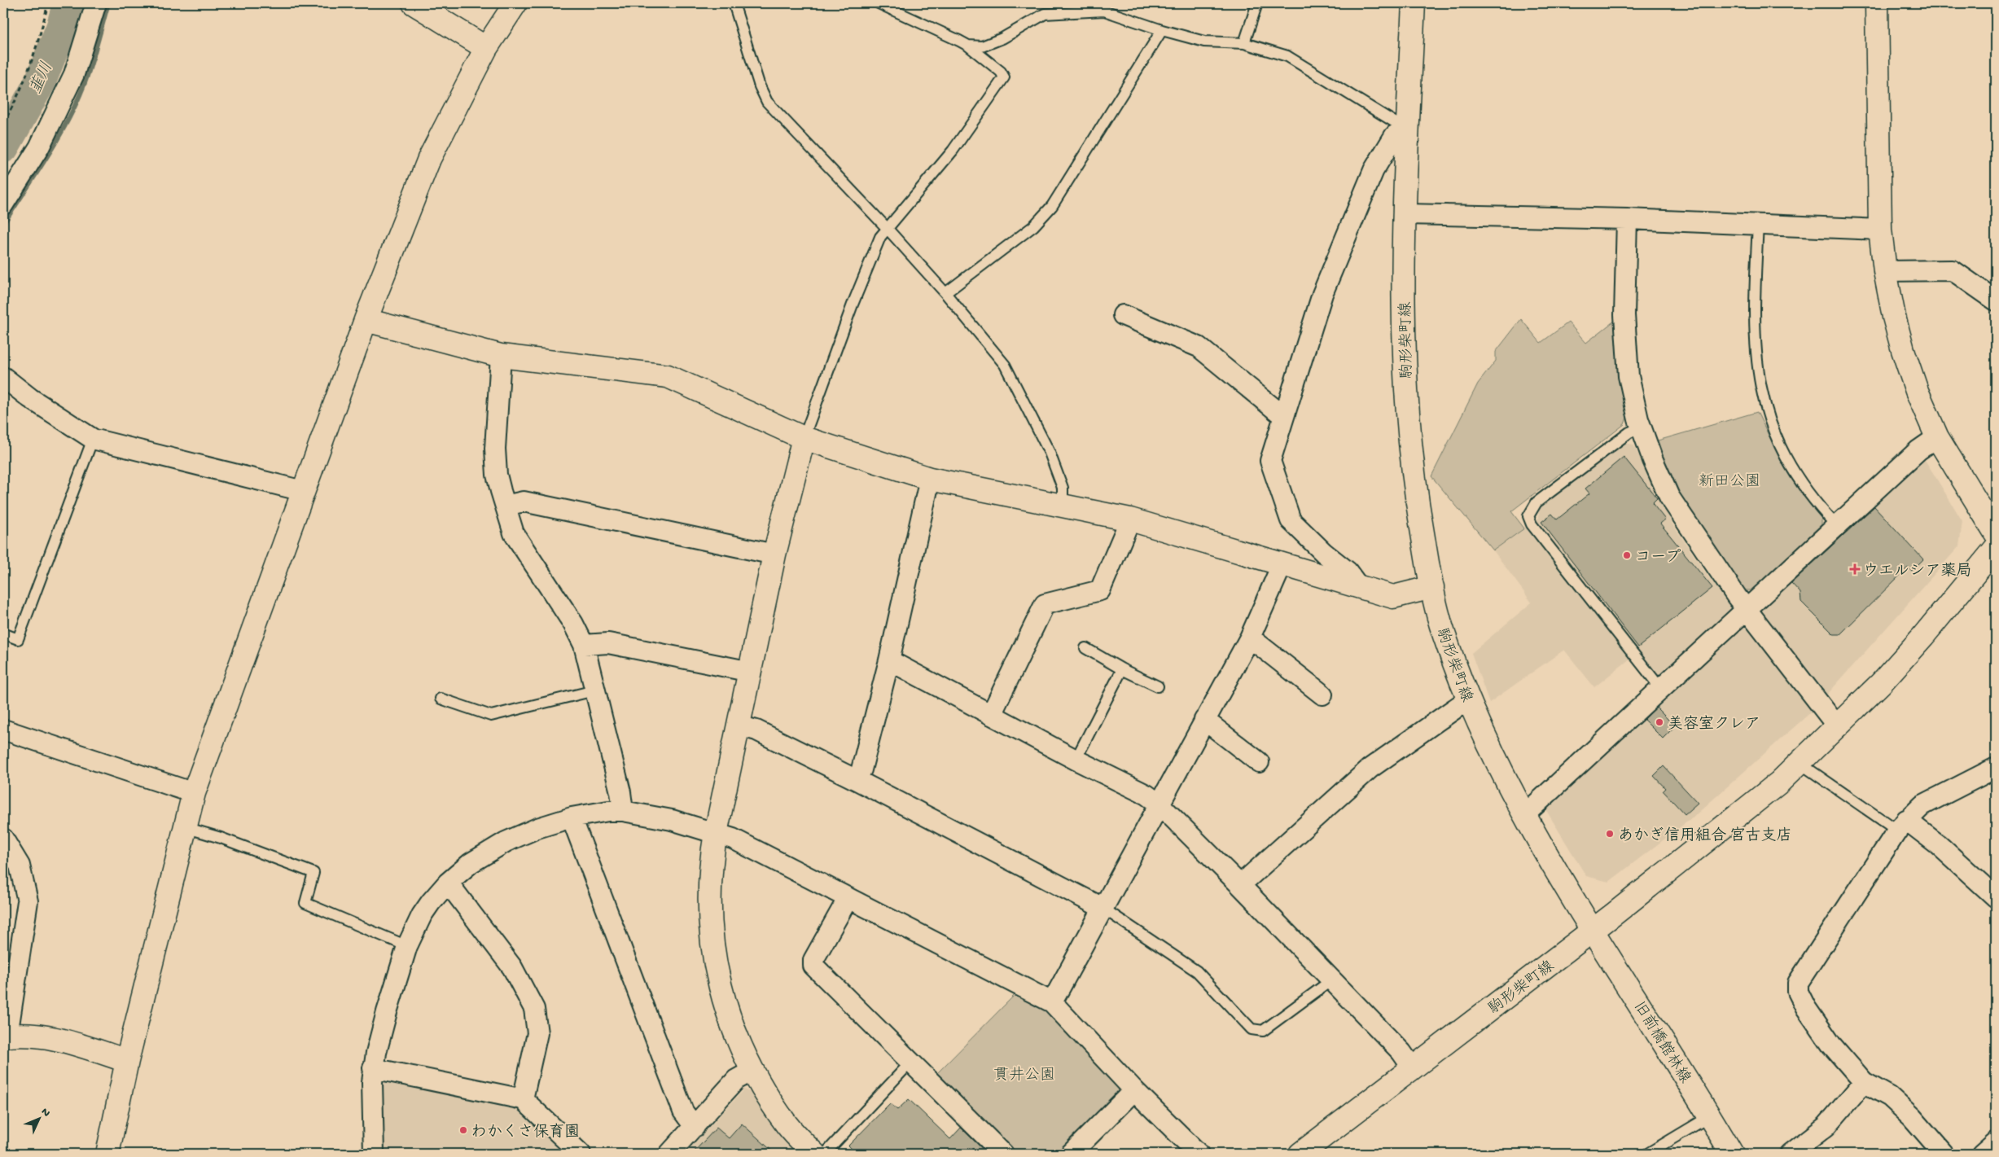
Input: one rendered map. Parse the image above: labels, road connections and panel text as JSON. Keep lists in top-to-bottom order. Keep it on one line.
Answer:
{"streets":{"street":["駒形柴町線","旧前橋館林線"]},"crossings":[["駒形柴町線","旧前橋館林線"]],"water":["韮川"],"parks":["新田公園","貫井公園"],"places":{"other":["コープ","美容室クレア","あかぎ信用組合 宮古支店","わかくさ保育園"],"health":["ウエルシア薬局"]},"north":"top right"}
